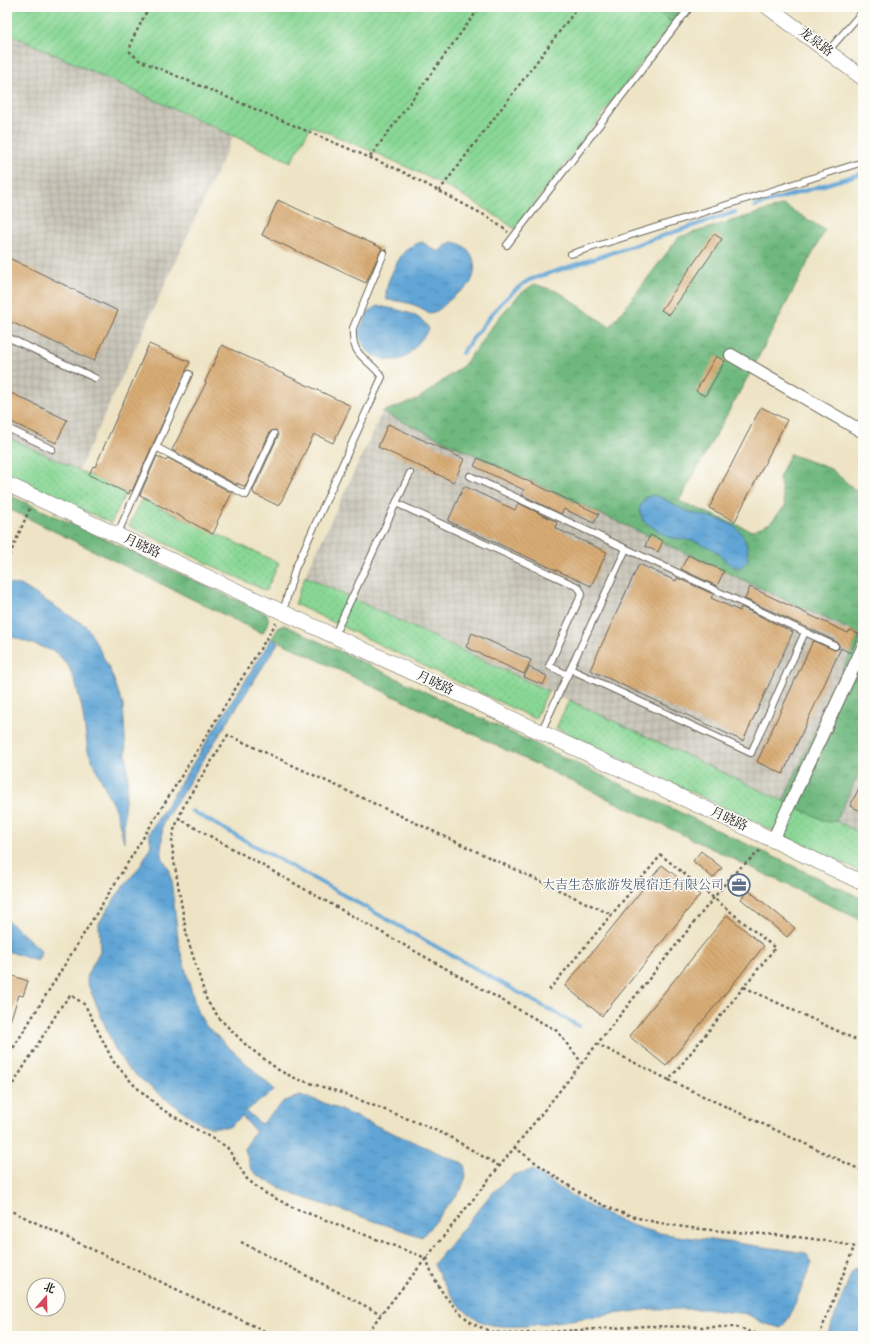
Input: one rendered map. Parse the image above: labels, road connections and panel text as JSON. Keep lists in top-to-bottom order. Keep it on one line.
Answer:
{"streets":{"street":["龙泉路","月晓路"]},"places":{"office":["大吉生态旅游发展宿迁有限公司"]},"north":"top"}
